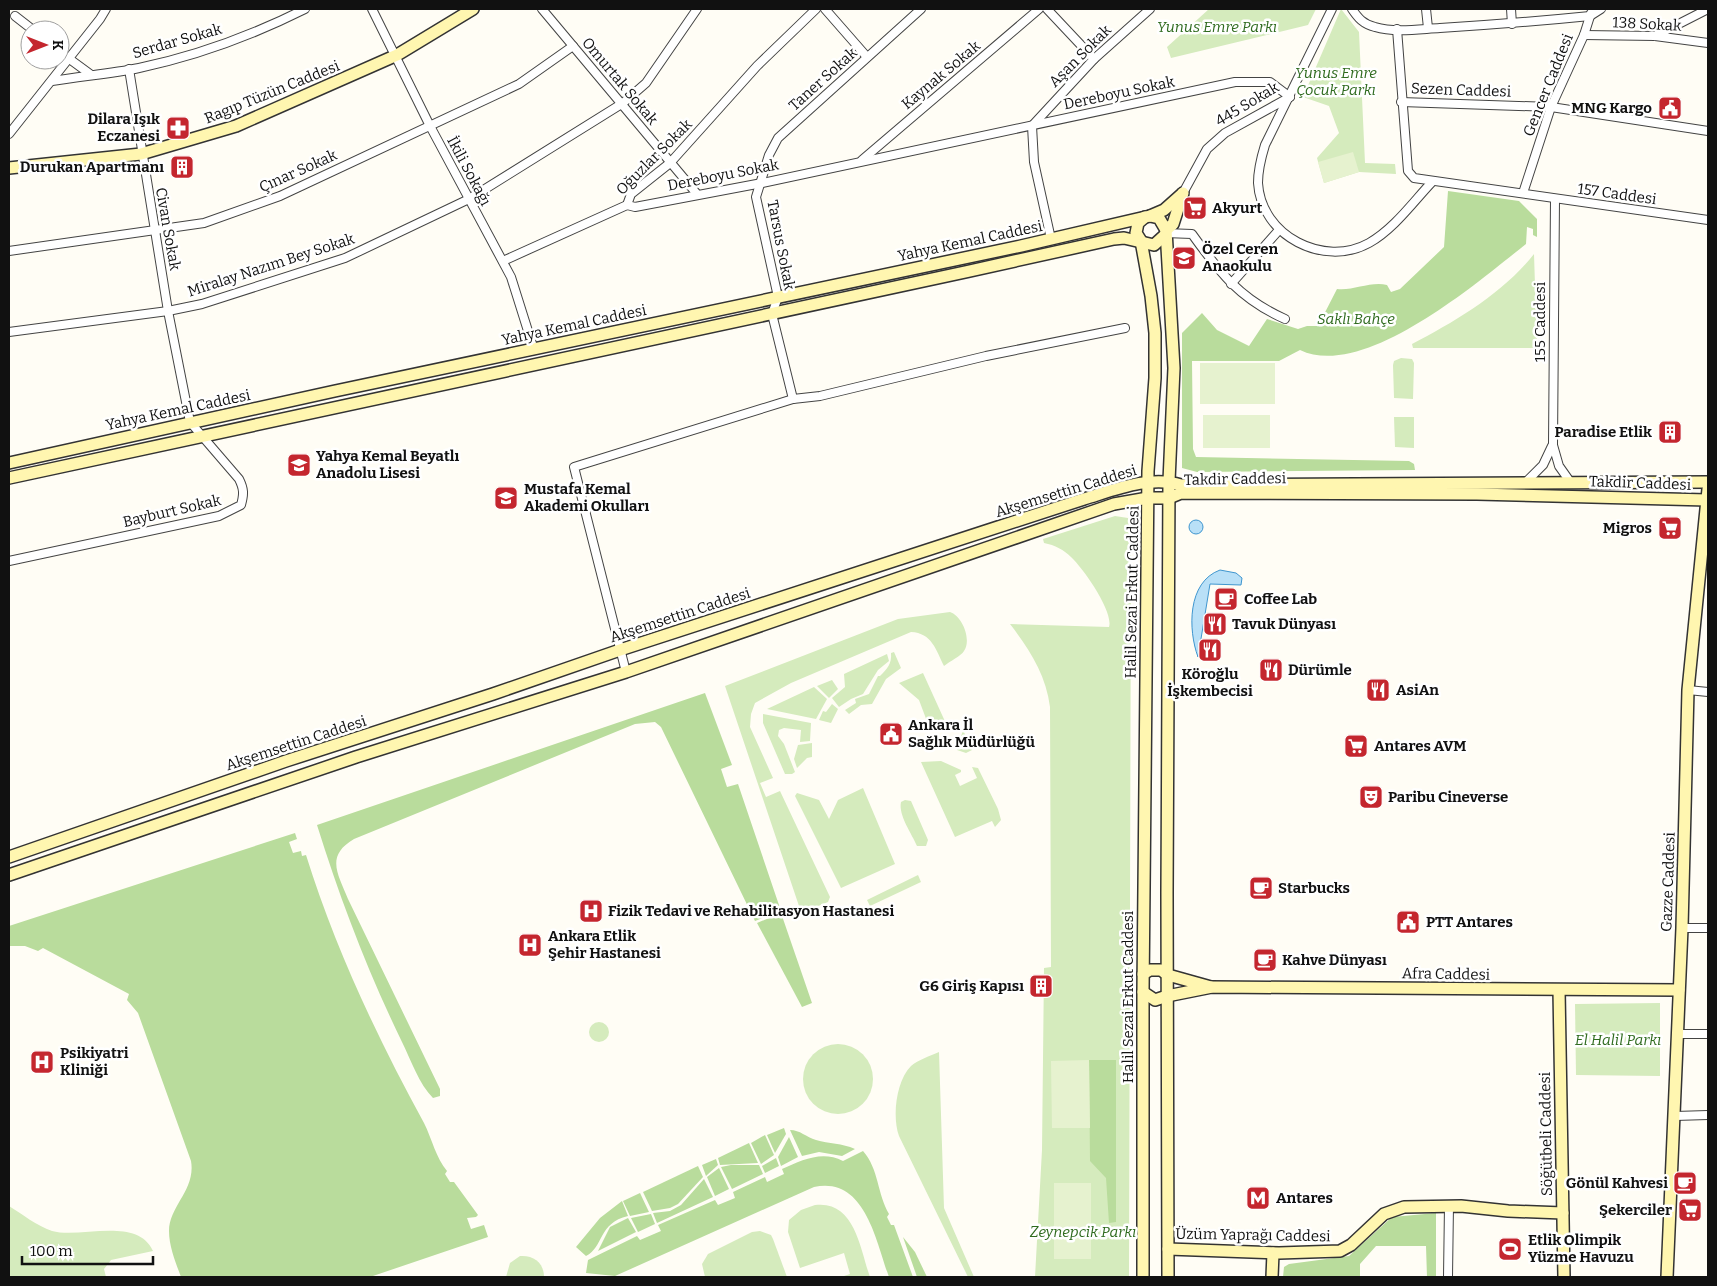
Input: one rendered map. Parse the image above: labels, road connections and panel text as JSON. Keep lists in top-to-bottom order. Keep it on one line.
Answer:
{"streets":{"main road":["Ragıp Tüzün Caddesi","445 Sokak","Yahya Kemal Caddesi","Takdir Caddesi","Akşemsettin Caddesi","Halil Sezai Erkut Caddesi","Gazze Caddesi","Afra Caddesi","Söğütbeli Caddesi","Üzüm Yaprağı Caddesi"],"street":["138 Sokak","Serdar Sokak","Aşan Sokak","Kaynak Sokak","Taner Sokak","Omurtak Sokak","Gencer Caddesi","Sezen Caddesi","Dereboyu Sokak","Oğuzlar Sokak","Çınar Sokak","İkili Sokağı","157 Caddesi","Civan Sokak","Tarsus Sokak","Miralay Nazım Bey Sokak","155 Caddesi","Bayburt Sokak"]},"crossings":[["138 Sokak","Gencer Caddesi"],["Serdar Sokak","Civan Sokak"],["Aşan Sokak","Dereboyu Sokak"],["Kaynak Sokak","Dereboyu Sokak"],["Taner Sokak","Dereboyu Sokak"],["Taner Sokak","Tarsus Sokak"],["Omurtak Sokak","Dereboyu Sokak"],["Omurtak Sokak","Oğuzlar Sokak"],["Omurtak Sokak","Çınar Sokak"],["Omurtak Sokak","Miralay Nazım Bey Sokak"],["Gencer Caddesi","Sezen Caddesi"],["Gencer Caddesi","157 Caddesi"],["Sezen Caddesi","157 Caddesi"],["Ragıp Tüzün Caddesi","İkili Sokağı"],["Ragıp Tüzün Caddesi","Civan Sokak"],["Dereboyu Sokak","445 Sokak"],["Dereboyu Sokak","Oğuzlar Sokak"],["Dereboyu Sokak","Tarsus Sokak"],["445 Sokak","Yahya Kemal Caddesi"],["Oğuzlar Sokak","İkili Sokağı"],["Çınar Sokak","İkili Sokağı"],["Çınar Sokak","Civan Sokak"],["İkili Sokağı","Yahya Kemal Caddesi"],["İkili Sokağı","Miralay Nazım Bey Sokak"],["157 Caddesi","155 Caddesi"],["Civan Sokak","Yahya Kemal Caddesi"],["Civan Sokak","Miralay Nazım Bey Sokak"],["Civan Sokak","Bayburt Sokak"],["Yahya Kemal Caddesi","Tarsus Sokak"],["Yahya Kemal Caddesi","Bayburt Sokak"],["155 Caddesi","Takdir Caddesi"],["Takdir Caddesi","Halil Sezai Erkut Caddesi"],["Takdir Caddesi","Gazze Caddesi"],["Akşemsettin Caddesi","Halil Sezai Erkut Caddesi"],["Halil Sezai Erkut Caddesi","Afra Caddesi"],["Gazze Caddesi","Afra Caddesi"],["Afra Caddesi","Söğütbeli Caddesi"],["Söğütbeli Caddesi","Üzüm Yaprağı Caddesi"]],"parks":["Yunus Emre Parkı","Yunus Emre Çocuk Parkı","Saklı Bahçe","El Halil Parkı","Zeynepcik Parkı"],"places":{"public building":["MNG Kargo","Ankara İl Sağlık Müdürlüğü","PTT Antares"],"pharmacy":["Dilara Işık Eczanesi"],"building":["Durukan Apartmanı","Paradise Etlik","G6 Giriş Kapısı"],"supermarket":["Akyurt","Migros","Antares AVM","Şekerciler"],"school or university":["Özel Ceren Anaokulu","Yahya Kemal Beyatlı Anadolu Lisesi","Mustafa Kemal Akademi Okulları"],"cafe":["Coffee Lab","Starbucks","Kahve Dünyası","Gönül Kahvesi"],"restaurant":["Tavuk Dünyası","Köroğlu İşkembecisi","Dürümle","AsiAn"],"theatre":["Paribu Cineverse"],"hospital":["Fizik Tedavi ve Rehabilitasyon Hastanesi","Ankara Etlik Şehir Hastanesi","Psikiyatri Kliniği"],"metro station":["Antares"],"sports":["Etlik Olimpik Yüzme Havuzu"]},"scale_bar":"100 m","north":"right"}
